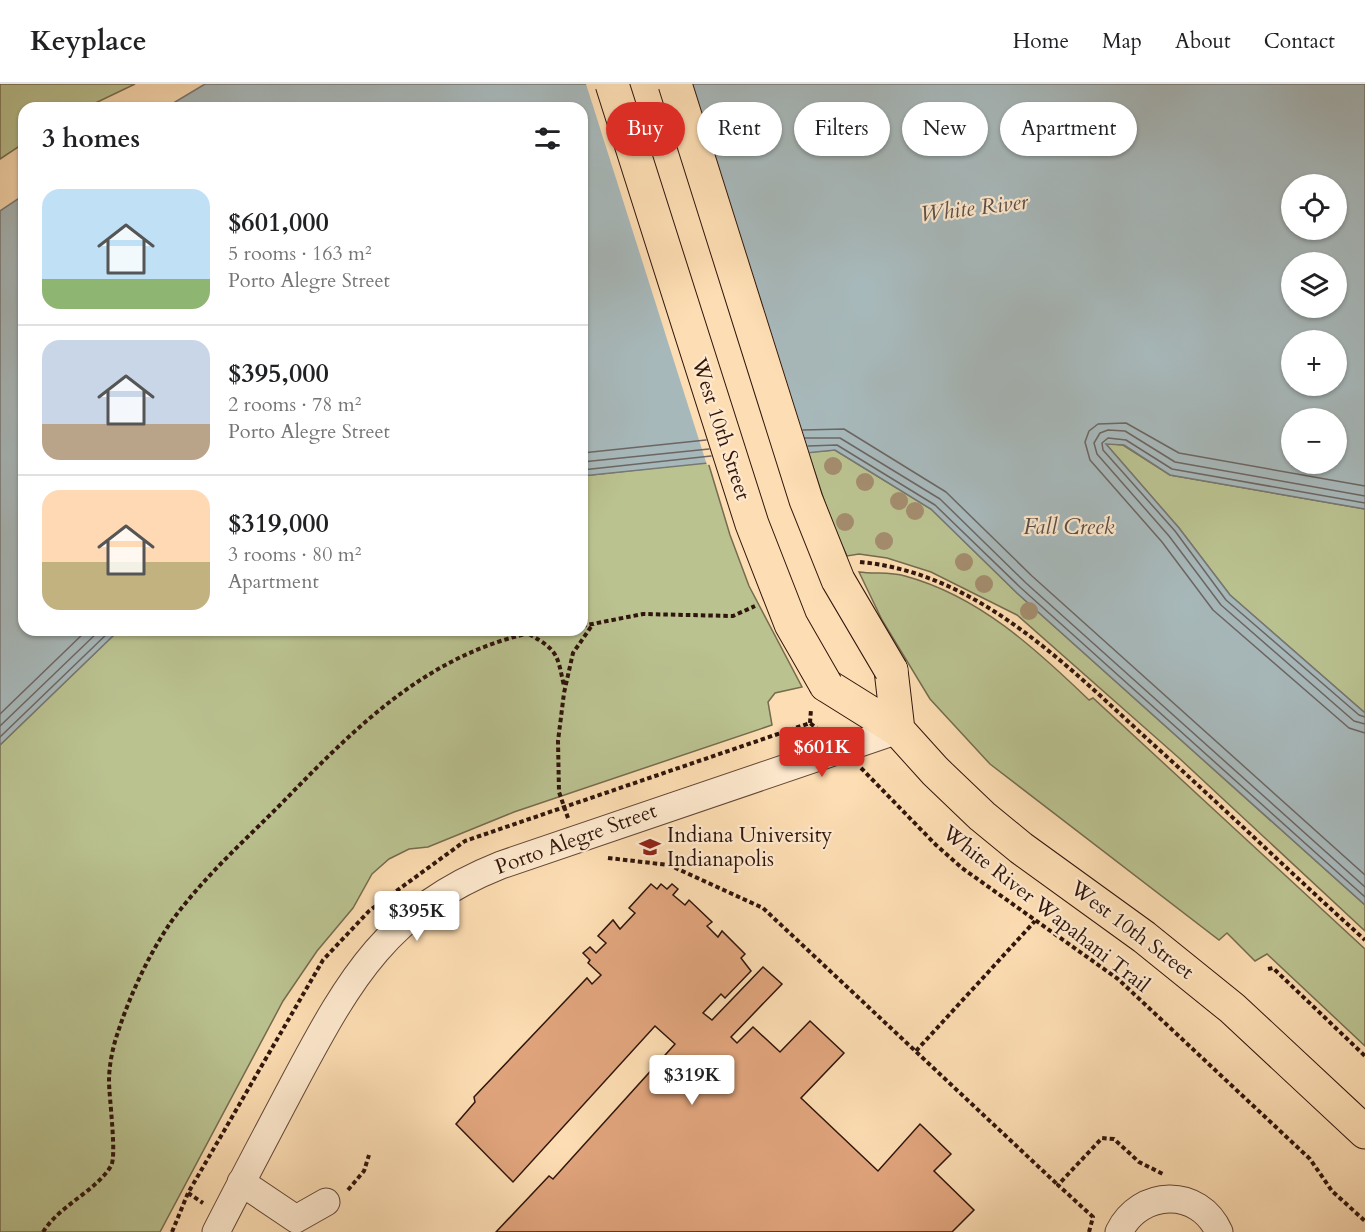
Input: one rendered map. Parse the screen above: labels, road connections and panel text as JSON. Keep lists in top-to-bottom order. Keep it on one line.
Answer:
{"streets":{"main road":["West 10th Street"],"street":["Porto Alegre Street"],"path":["White River Wapahani Trail"]},"crossings":[["West 10th Street","Porto Alegre Street"],["Porto Alegre Street","White River Wapahani Trail"]],"water":["White River","Fall Creek"],"places":{"school or university":["Indiana University Indianapolis"]},"page":{"header":"Keyplace","nav":["Home","Map","About","Contact"],"chip":["Buy","Rent","Filters","New","Apartment"],"heading":"3 homes","map_buttons":["+","−"],"list":[{"name":"$601,000","note":"5 rooms · 163 m² · Porto Alegre Street"},{"name":"$395,000","note":"2 rooms · 78 m² · Porto Alegre Street"},{"name":"$319,000","note":"3 rooms · 80 m² · Apartment"}],"price":["$601K","$395K","$319K"]}}
